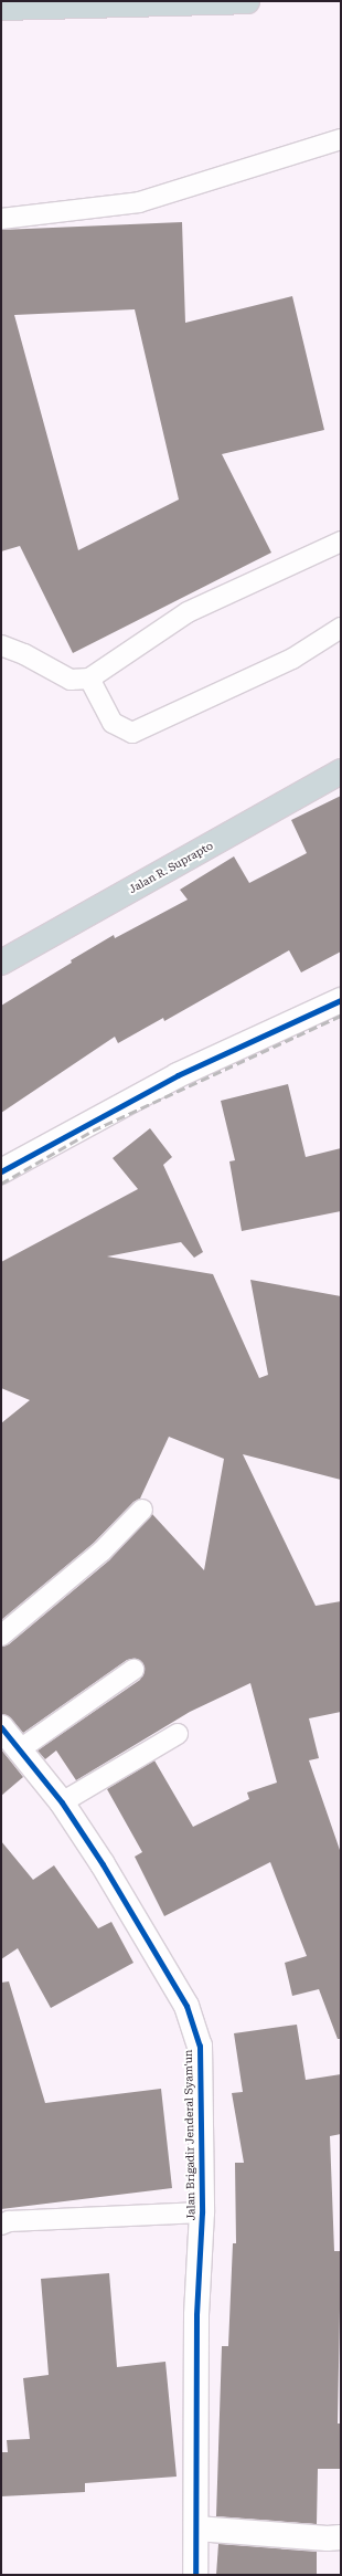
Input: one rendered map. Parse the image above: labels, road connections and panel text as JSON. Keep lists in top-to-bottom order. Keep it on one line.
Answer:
{"streets":{"highway":["Jalan R. Suprapto"],"street":["Jalan Brigadir Jenderal Syam'un"]}}
